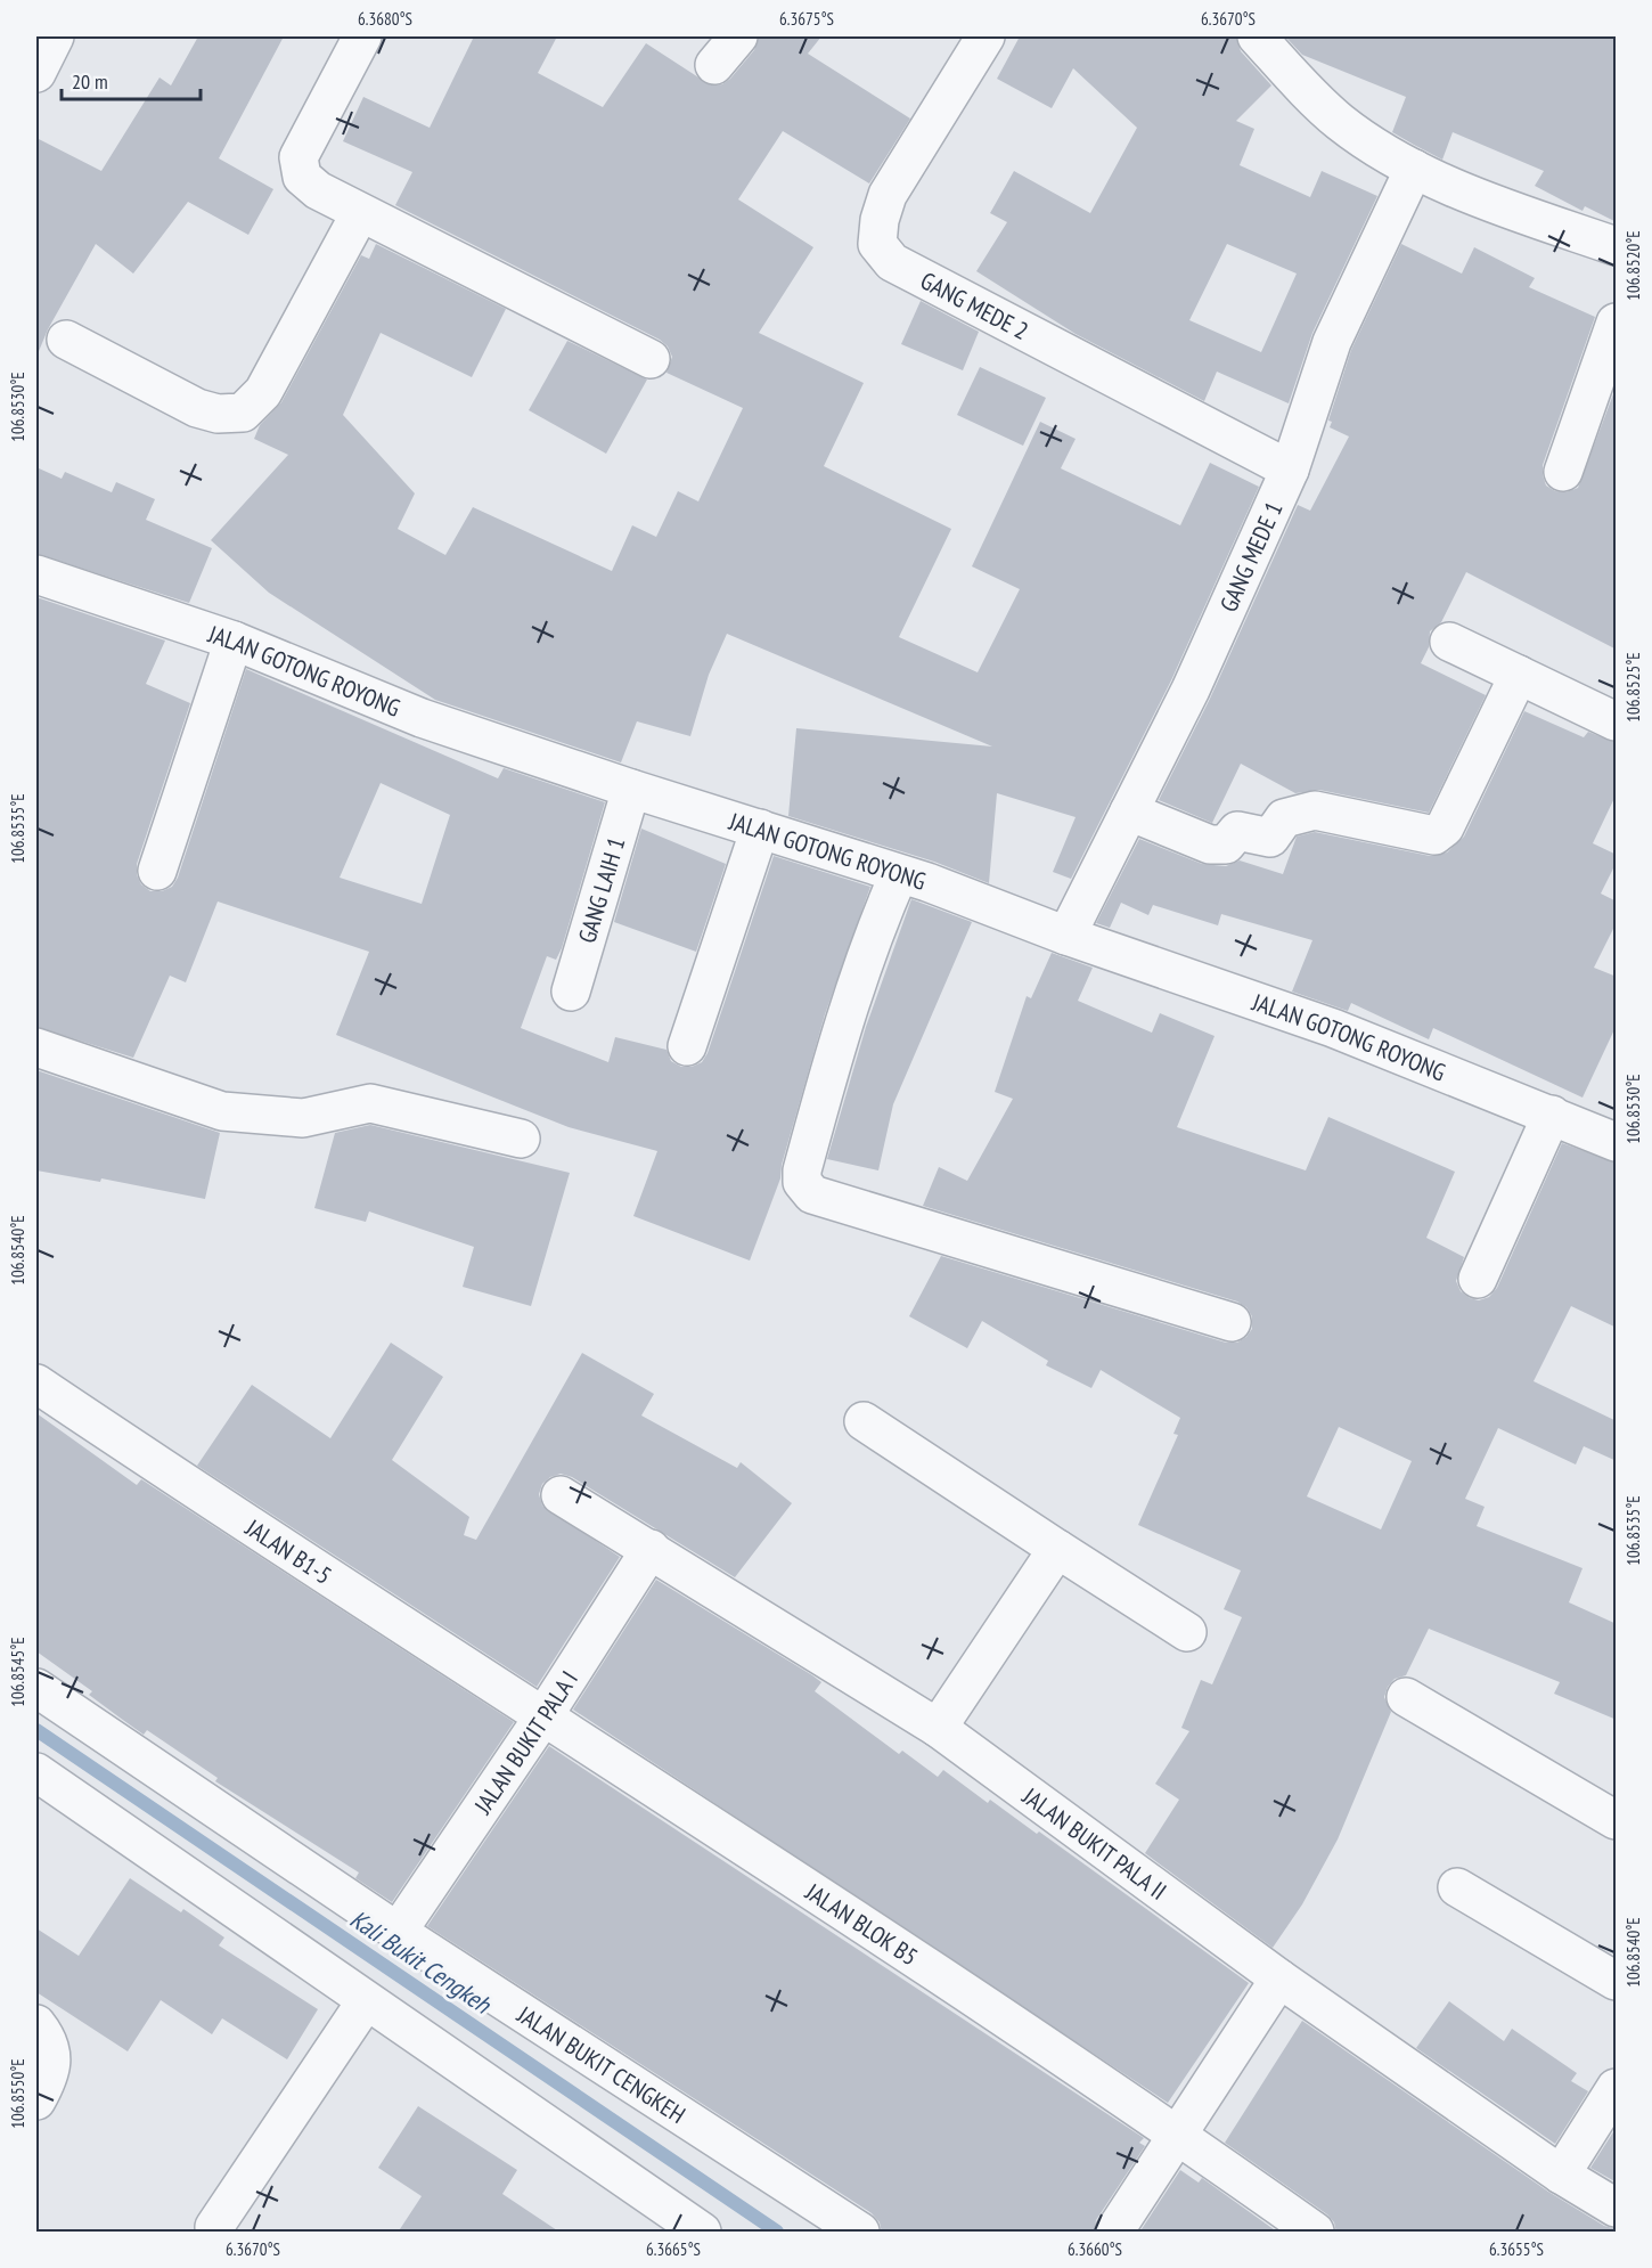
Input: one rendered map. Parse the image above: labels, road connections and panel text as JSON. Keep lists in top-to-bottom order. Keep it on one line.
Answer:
{"streets":{"street":["GANG MEDE 2","GANG MEDE 1","JALAN GOTONG ROYONG","GANG LAIH 1","JALAN B1-5","JALAN BUKIT PALA I","JALAN BUKIT PALA II","JALAN BLOK B5","JALAN BUKIT CENGKEH"]},"crossings":[["GANG MEDE 2","GANG MEDE 1"],["GANG MEDE 1","JALAN GOTONG ROYONG"],["JALAN GOTONG ROYONG","GANG LAIH 1"],["JALAN B1-5","JALAN BUKIT PALA I"],["JALAN B1-5","JALAN BLOK B5"],["JALAN BUKIT PALA I","JALAN BUKIT PALA II"],["JALAN BUKIT PALA I","JALAN BLOK B5"],["JALAN BUKIT PALA I","JALAN BUKIT CENGKEH"]],"water":["Kali Bukit Cengkeh"],"scale_bar":"20 m","coordinates":["6.3680°S","6.3675°S","6.3670°S","106.8520°E","106.8530°E","106.8525°E","106.8535°E","106.8540°E","106.8545°E","106.8550°E","6.3665°S","6.3660°S","6.3655°S"]}
